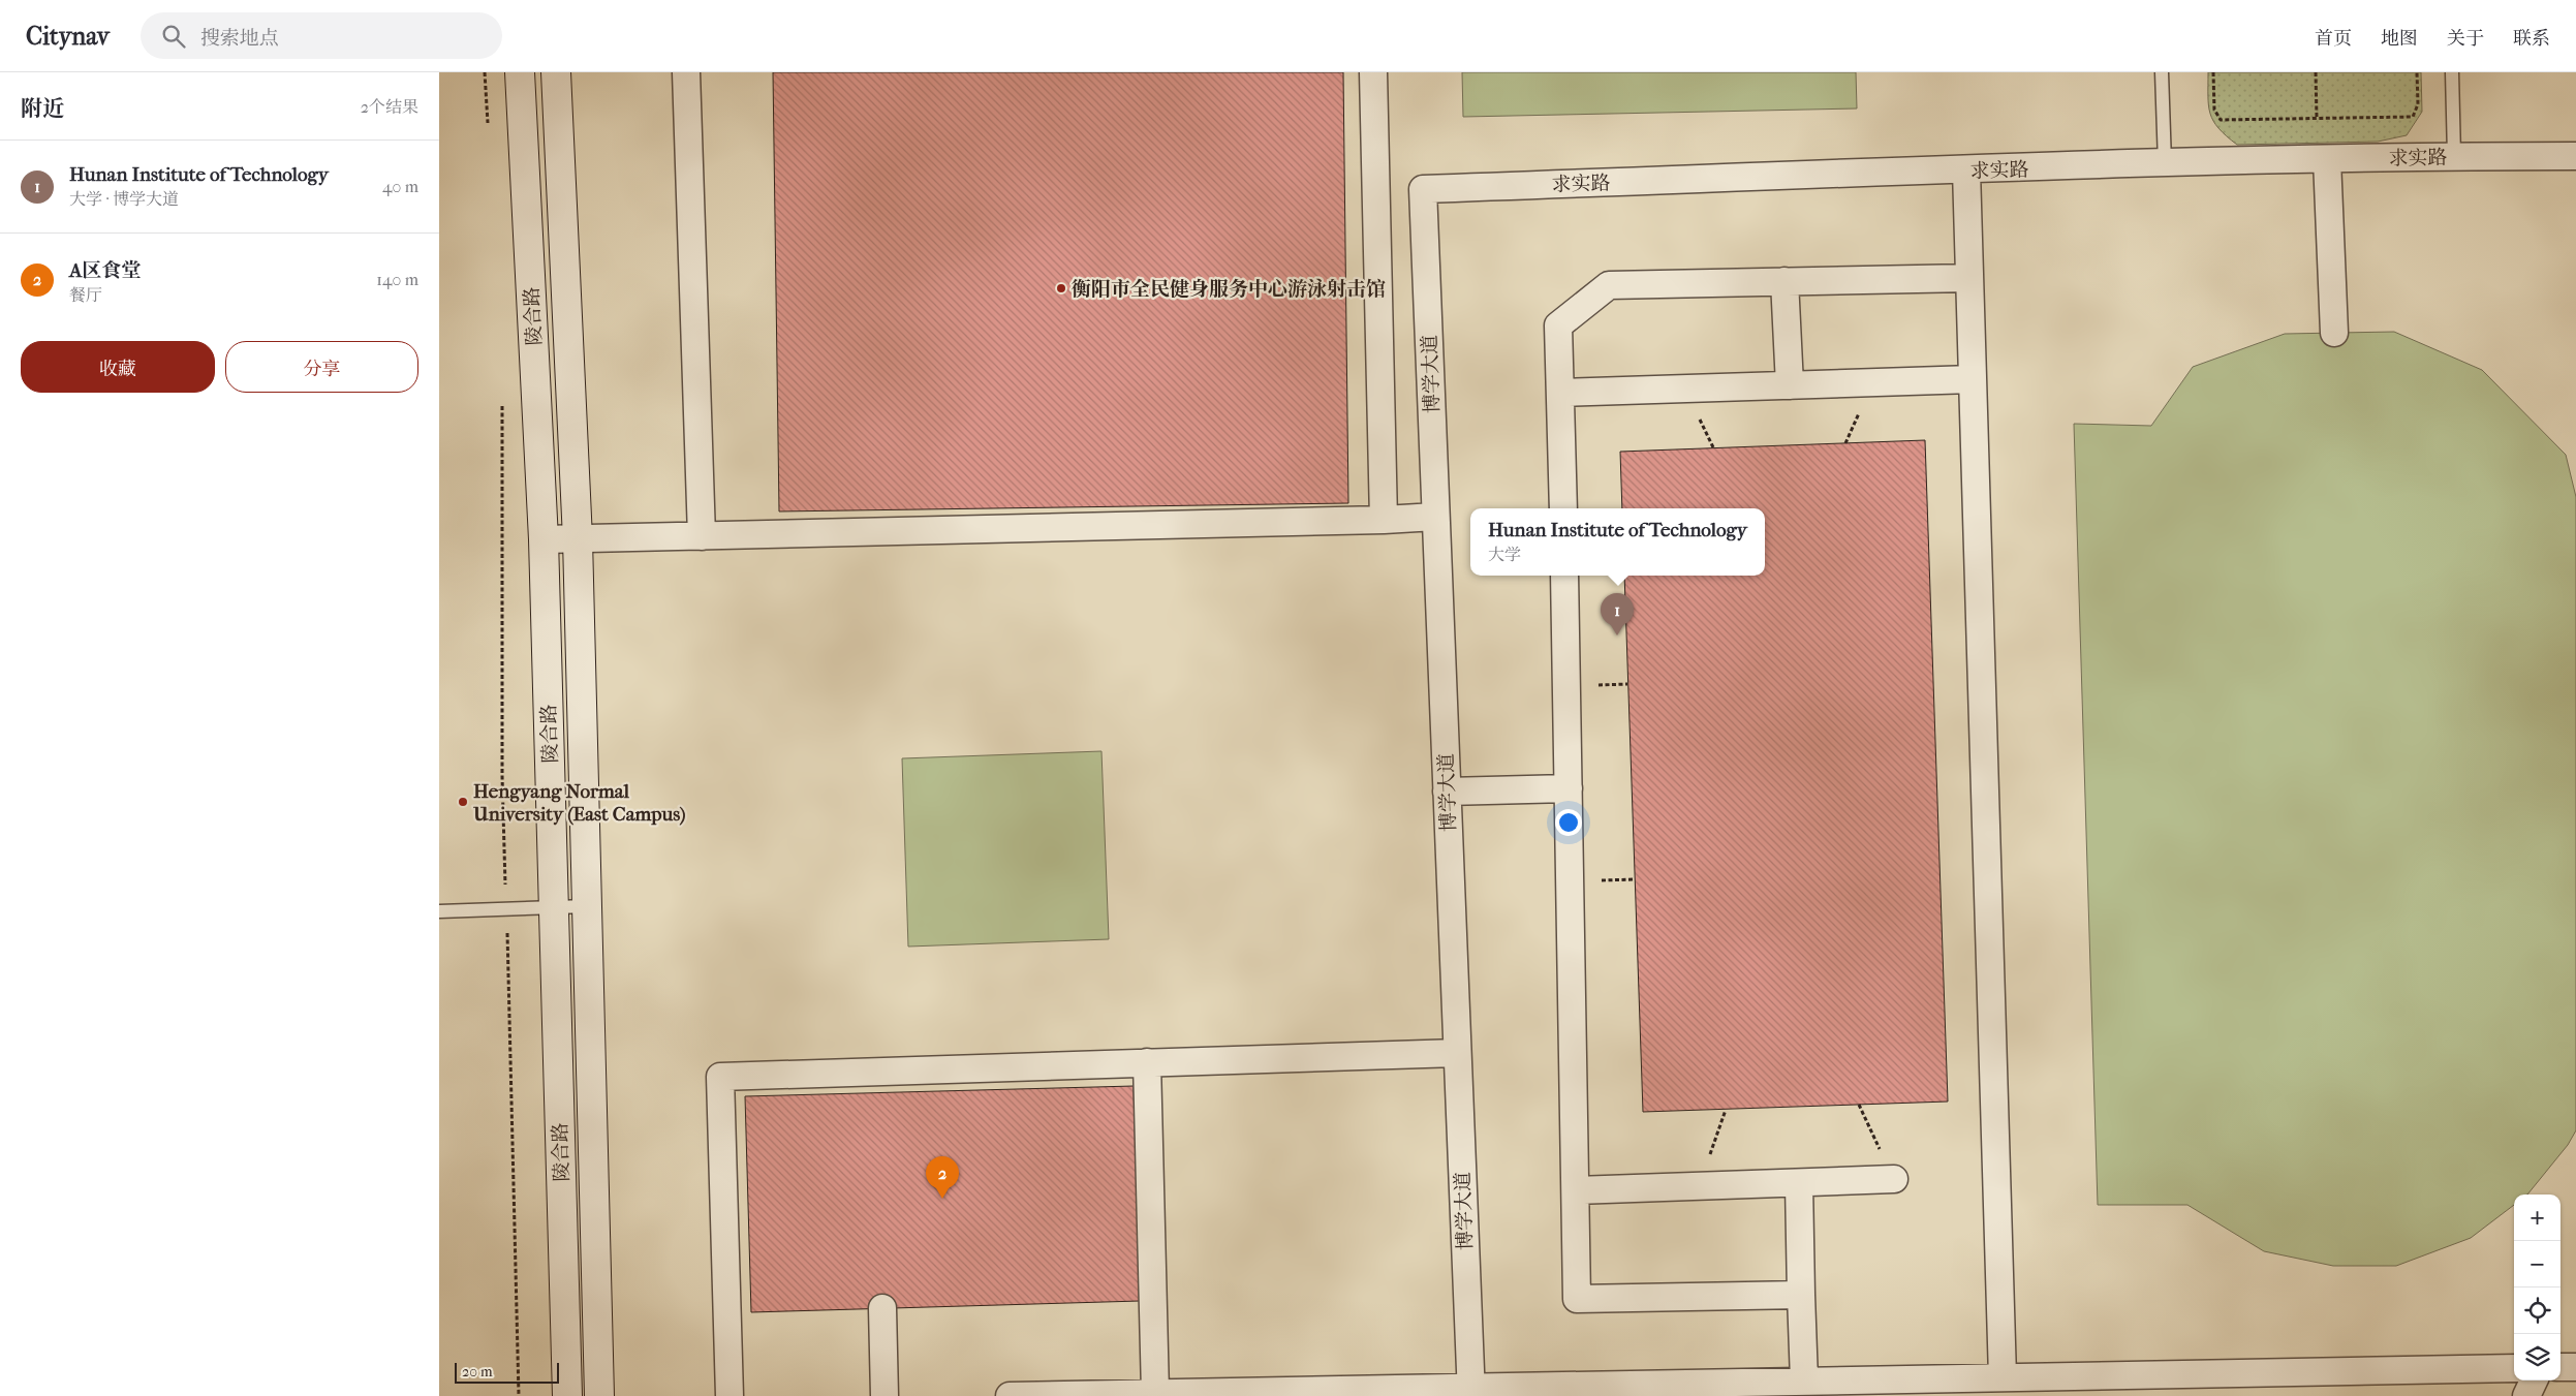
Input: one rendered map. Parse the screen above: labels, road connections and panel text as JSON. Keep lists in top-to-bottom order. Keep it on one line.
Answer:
{"streets":{"street":["求实路","陵合路","博学大道"]},"crossings":[["求实路","博学大道"]],"places":["衡阳市全民健身服务中心游泳射击馆","Hengyang Normal University (East Campus)"],"scale_bar":"20 m","page":{"header":"Citynav","search":"搜索地点","nav":["首页","地图","关于","联系"],"heading":["附近","2个结果"],"list":[{"mark":"1","name":"Hunan Institute of Technology","note":"大学 · 博学大道","value":"40 m"},{"mark":"2","name":"A区食堂","note":"餐厅","value":"140 m"}],"buttons":["收藏","分享"],"popup":["Hunan Institute of Technology","大学"],"pins":["1","2"],"map_buttons":["+","−"],"scale":"20 m"}}
